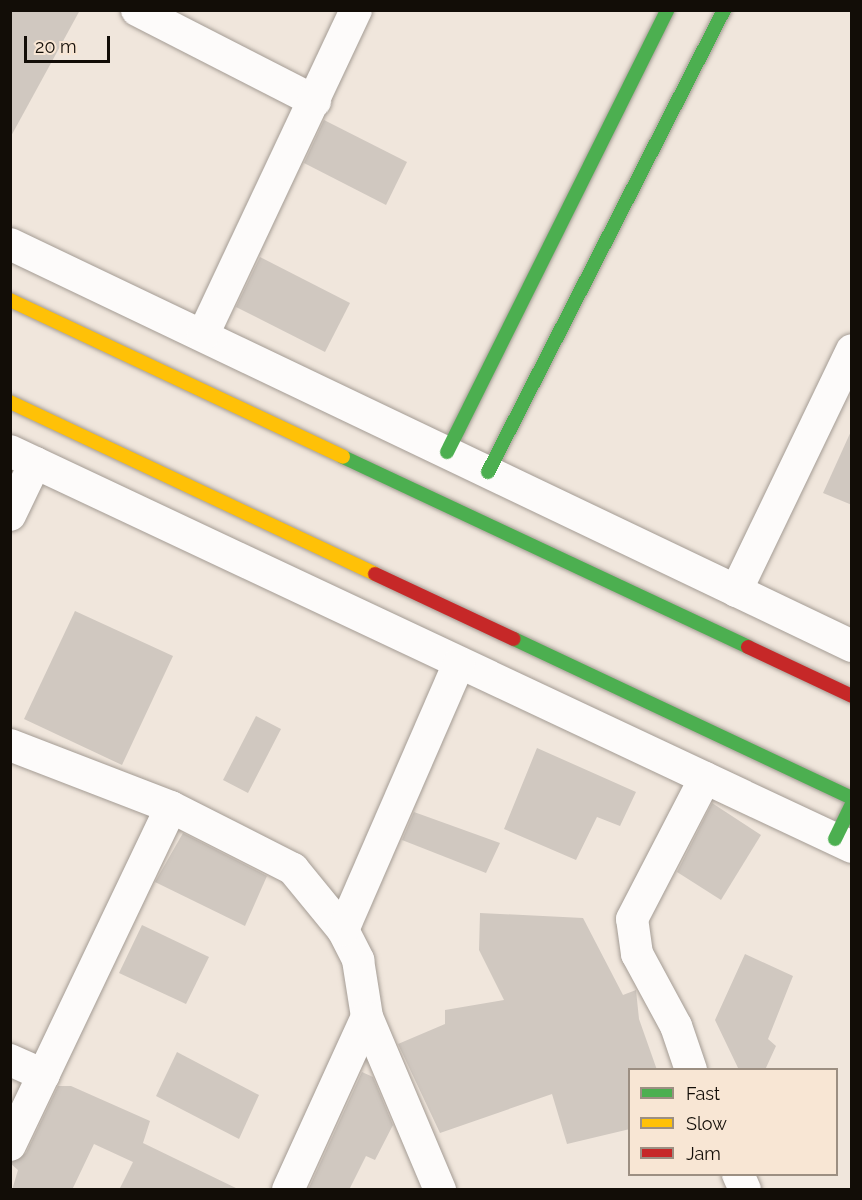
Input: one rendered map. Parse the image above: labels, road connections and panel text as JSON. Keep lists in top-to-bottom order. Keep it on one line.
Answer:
{"legend":["Fast","Slow","Jam"],"scale_bar":"20 m"}
